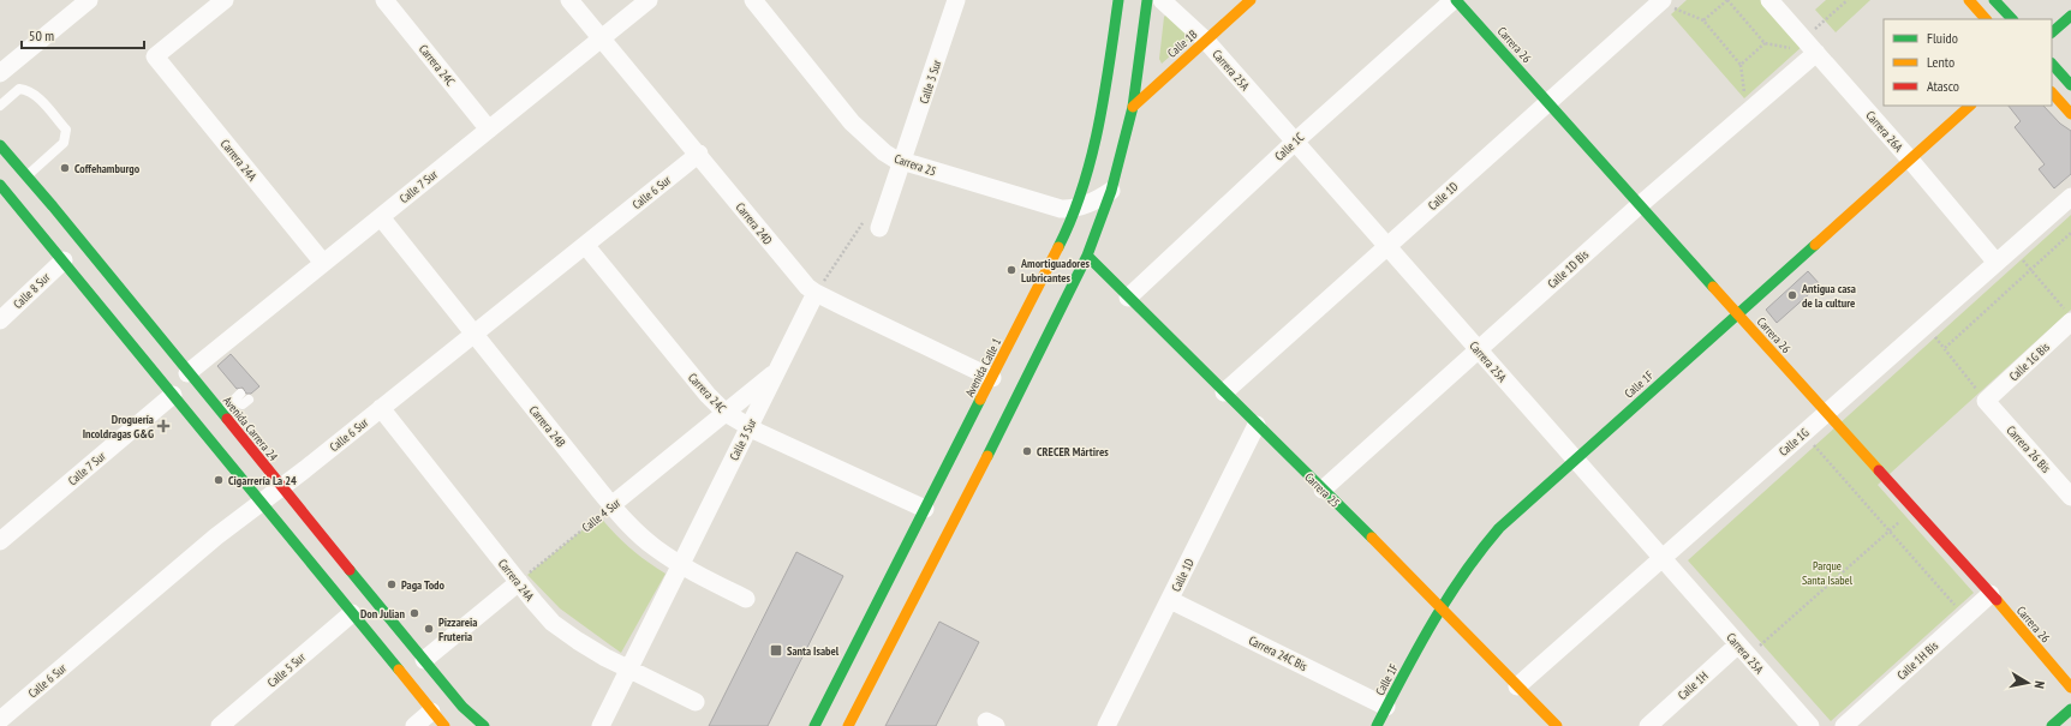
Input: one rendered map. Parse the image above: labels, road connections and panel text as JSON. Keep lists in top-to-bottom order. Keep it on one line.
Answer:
{"streets":{"main road":["Calle 1B","Carrera 26","Carrera 25","Avenida Calle 1","Calle 1F","Avenida Carrera 24"],"street":["Carrera 24C","Carrera 25A","Calle 3 Sur","Carrera 26A","Calle 1C","Carrera 24A","Calle 7 Sur","Calle 6 Sur","Calle 1D","Carrera 24D","Calle 1D Bis","Calle 8 Sur","Calle 1G Bis","Carrera 24B","Calle 1G","Carrera 26 Bis","Calle 4 Sur","Carrera 24C Bis","Calle 1H Bis","Calle 5 Sur","Calle 1H"]},"crossings":[["Calle 1B","Carrera 25A"],["Carrera 26","Calle 1C"],["Carrera 26","Calle 1D"],["Carrera 26","Calle 1D Bis"],["Carrera 26","Calle 1F"],["Carrera 26","Calle 1G"],["Carrera 26","Calle 1H Bis"],["Carrera 24C","Calle 3 Sur"],["Carrera 24C","Calle 7 Sur"],["Carrera 24C","Calle 6 Sur"],["Carrera 24C","Avenida Calle 1"],["Carrera 24C","Calle 4 Sur"],["Carrera 25A","Calle 1C"],["Carrera 25A","Calle 1D"],["Carrera 25A","Calle 1D Bis"],["Carrera 25A","Calle 1F"],["Carrera 25A","Calle 1G"],["Carrera 25A","Calle 1H"],["Calle 3 Sur","Carrera 24A"],["Calle 3 Sur","Carrera 25"],["Calle 3 Sur","Carrera 24D"],["Calle 3 Sur","Carrera 24B"],["Calle 3 Sur","Calle 4 Sur"],["Carrera 26A","Calle 1D Bis"],["Carrera 26A","Calle 1F"],["Carrera 26A","Calle 1G"],["Calle 1C","Carrera 25"],["Carrera 24A","Calle 7 Sur"],["Carrera 24A","Calle 6 Sur"],["Carrera 24A","Calle 4 Sur"],["Carrera 25","Calle 1D"],["Carrera 25","Calle 1D Bis"],["Carrera 25","Avenida Calle 1"],["Carrera 25","Calle 1F"],["Carrera 25","Calle 1G"],["Calle 7 Sur","Carrera 24D"],["Calle 7 Sur","Carrera 24B"],["Calle 7 Sur","Avenida Carrera 24"],["Calle 6 Sur","Carrera 24D"],["Calle 6 Sur","Carrera 24B"],["Calle 6 Sur","Avenida Carrera 24"],["Calle 1D","Carrera 24C Bis"],["Carrera 24D","Avenida Calle 1"],["Calle 1G Bis","Carrera 26 Bis"],["Calle 1F","Carrera 24C Bis"],["Carrera 24B","Calle 4 Sur"]],"parks":["Parque Santa Isabel"],"places":{"other":["Coffehamburgo","Amortiguadores Lubricantes","Antigua casa de la culture","CRECER Mártires","Cigarrería La 24","Paga Todo","Don Julian","Pizzareia Fruteria"],"health":["Droguería Incoldragas G&G"],"transit":["Santa Isabel"]},"legend":["Fluido","Lento","Atasco"],"scale_bar":"50 m","north":"right"}
